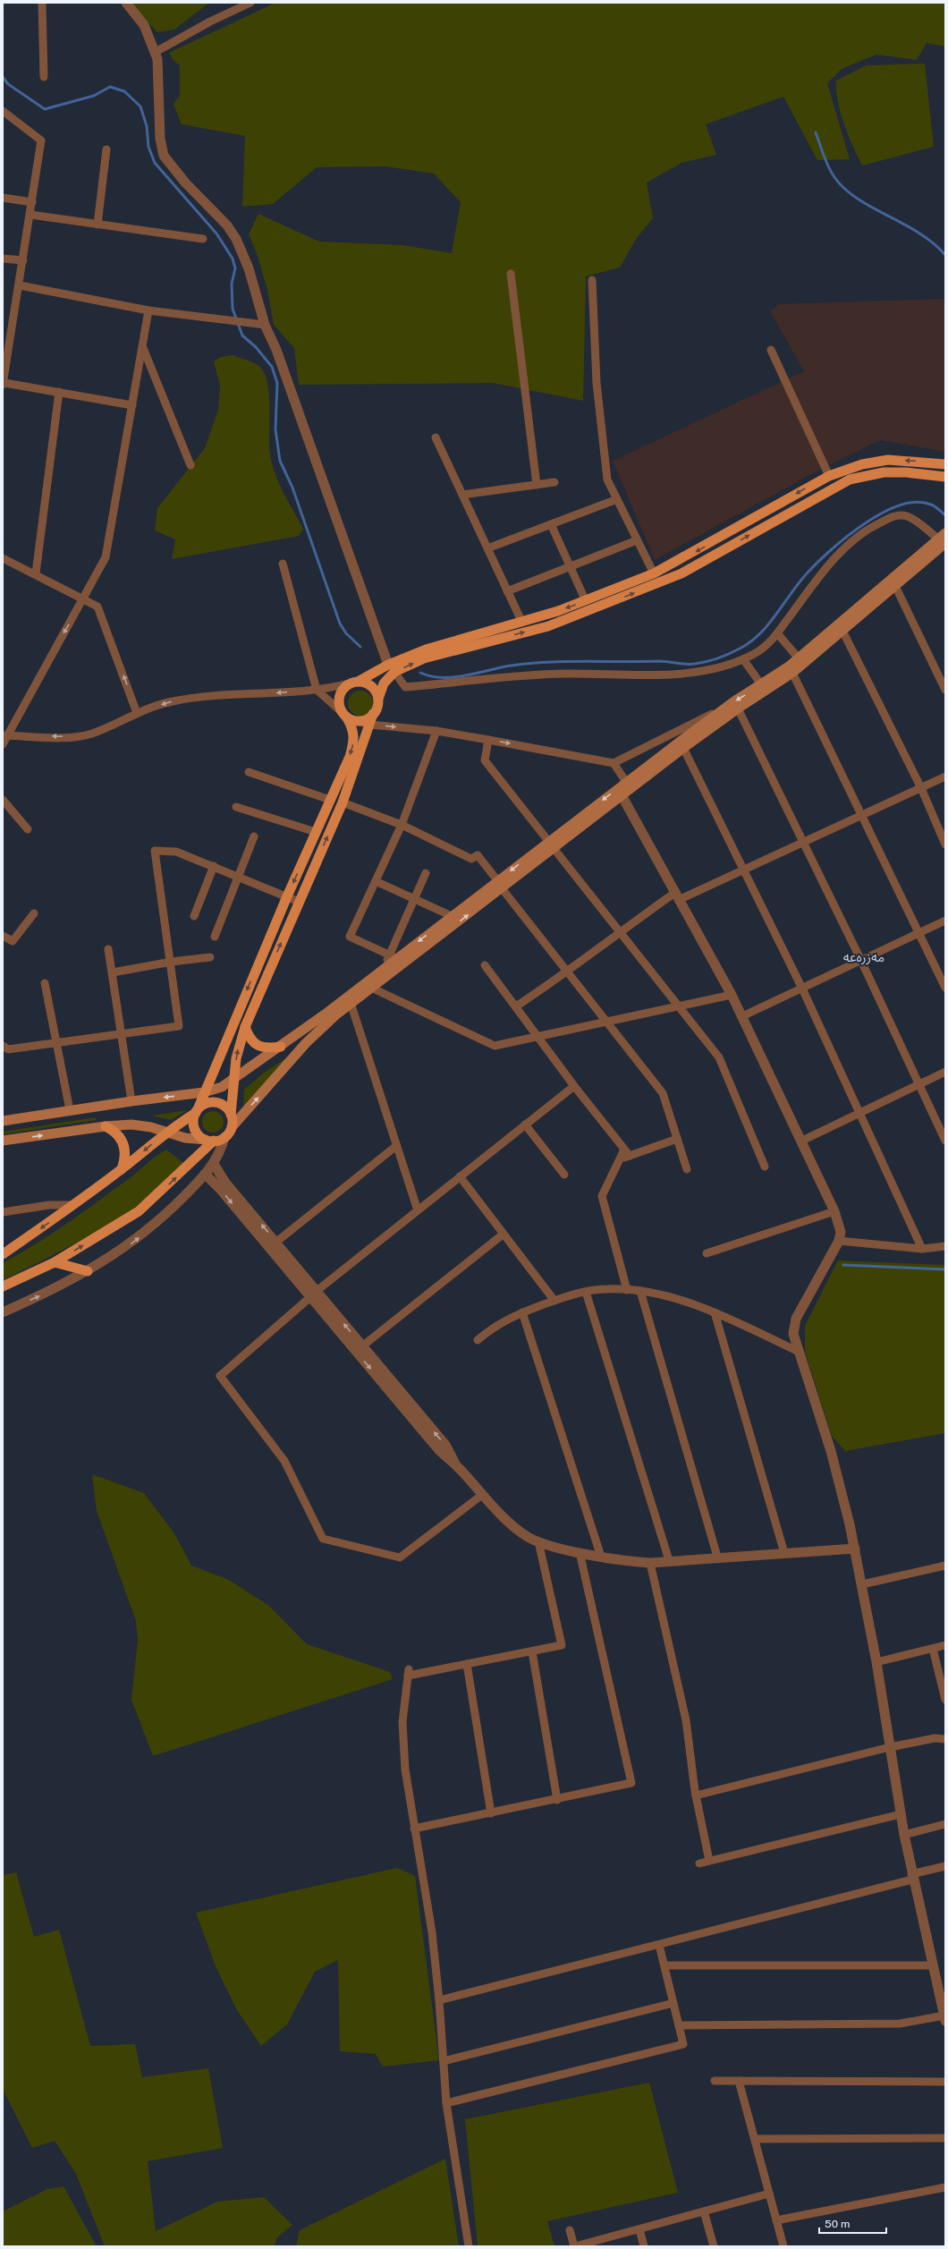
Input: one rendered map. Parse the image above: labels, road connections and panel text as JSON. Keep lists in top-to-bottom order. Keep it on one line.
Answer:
{"districts":["مەزرەعە"],"scale_bar":"50 m"}
